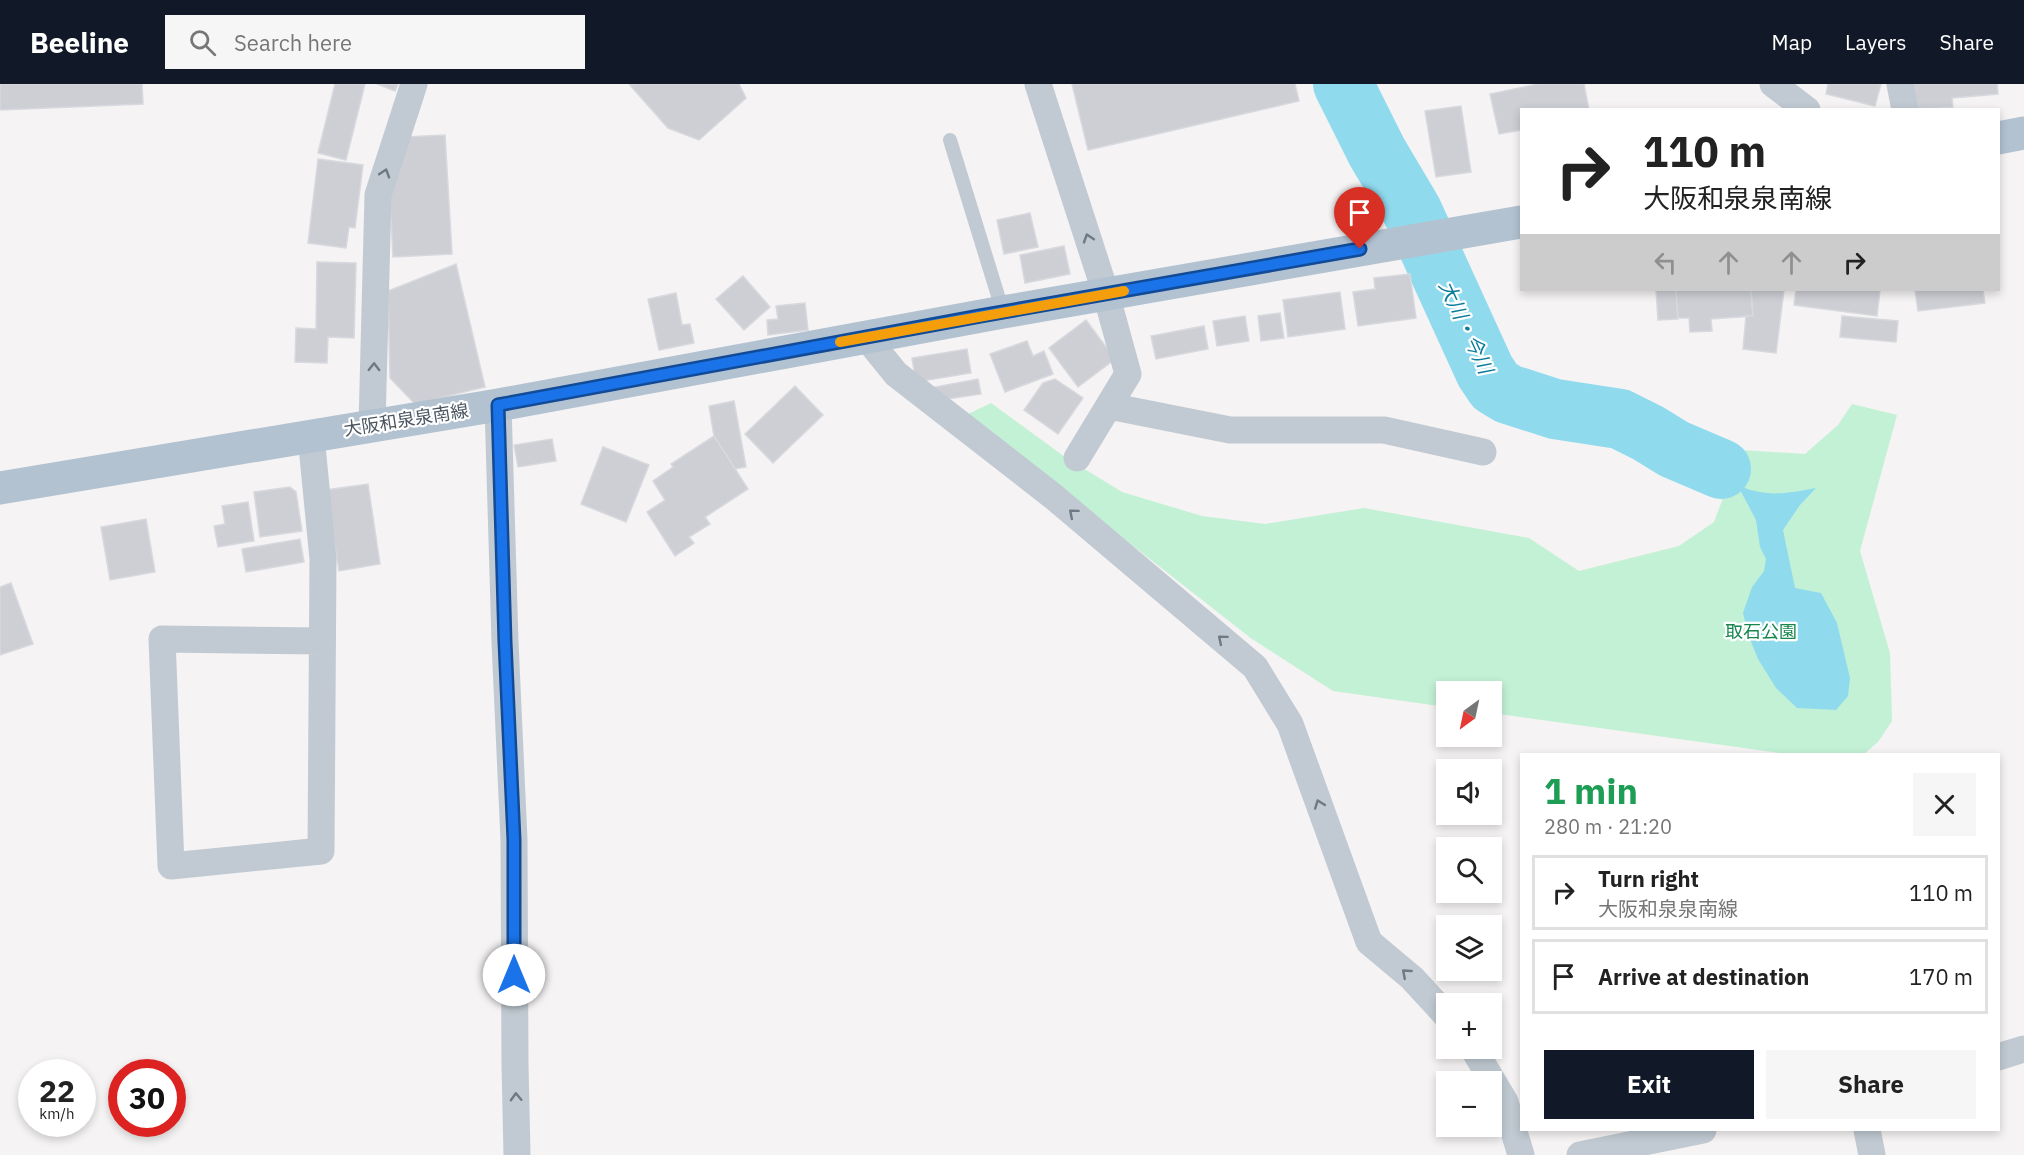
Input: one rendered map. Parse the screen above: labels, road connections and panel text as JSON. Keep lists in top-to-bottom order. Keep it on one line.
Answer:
{"streets":{"main road":["大阪和泉泉南線"]},"water":["大川・今川"],"parks":["取石公園"],"north":"bottom left","page":{"header":"Beeline","search":"Search here","nav":["Map","Layers","Share"],"turn":["110 m","大阪和泉泉南線"],"map_buttons":["+","−"],"heading":["1 min","280 m · 21:20"],"list":[{"name":"Turn right","note":"大阪和泉泉南線","value":"110 m"},{"name":"Arrive at destination","value":"170 m"}],"buttons":["Exit","Share"],"speed":"22 km/h","limit":"30"}}
